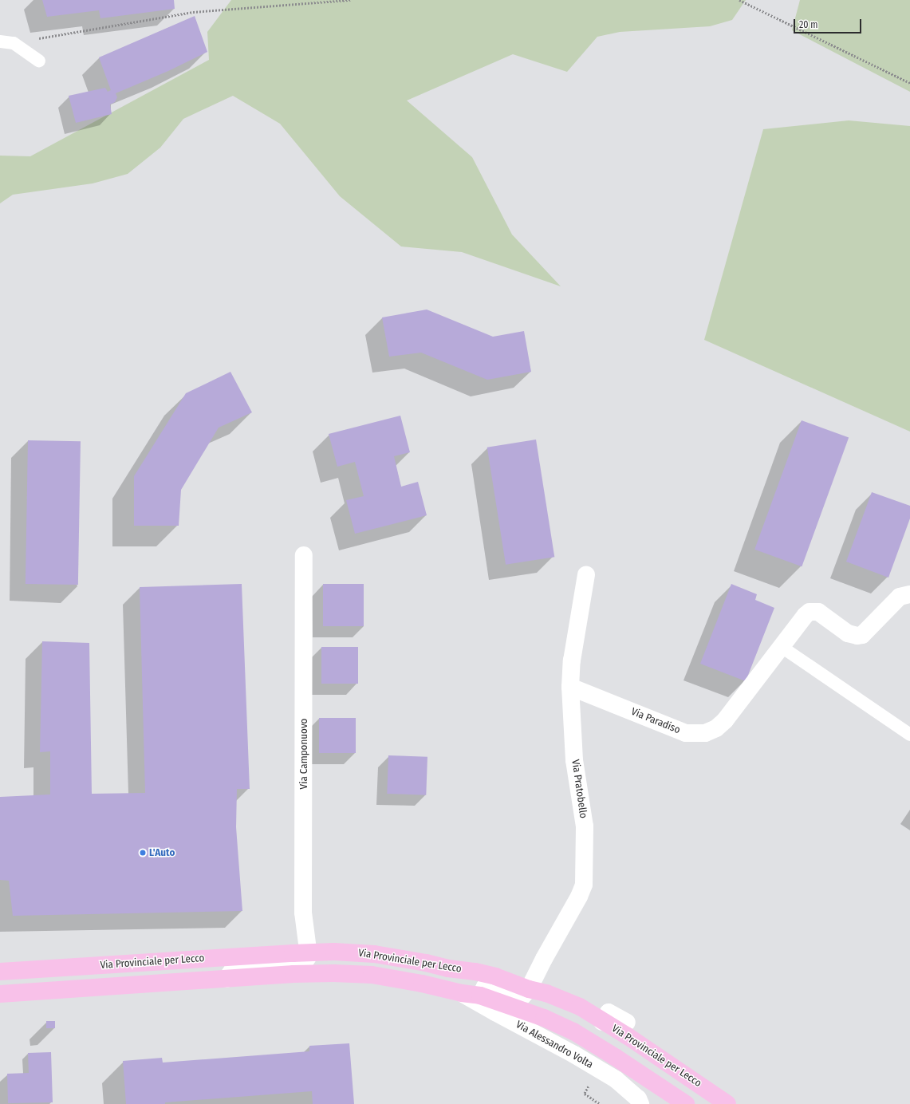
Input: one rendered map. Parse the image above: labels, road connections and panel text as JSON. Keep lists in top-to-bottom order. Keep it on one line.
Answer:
{"streets":{"main road":["Via Provinciale per Lecco"],"street":["Via Paradiso","Via Camponuovo","Via Pratobello","Via Alessandro Volta"]},"crossings":[["Via Paradiso","Via Pratobello"],["Via Camponuovo","Via Provinciale per Lecco"],["Via Pratobello","Via Provinciale per Lecco"],["Via Provinciale per Lecco","Via Alessandro Volta"]],"places":["L'Auto"],"scale_bar":"20 m"}
